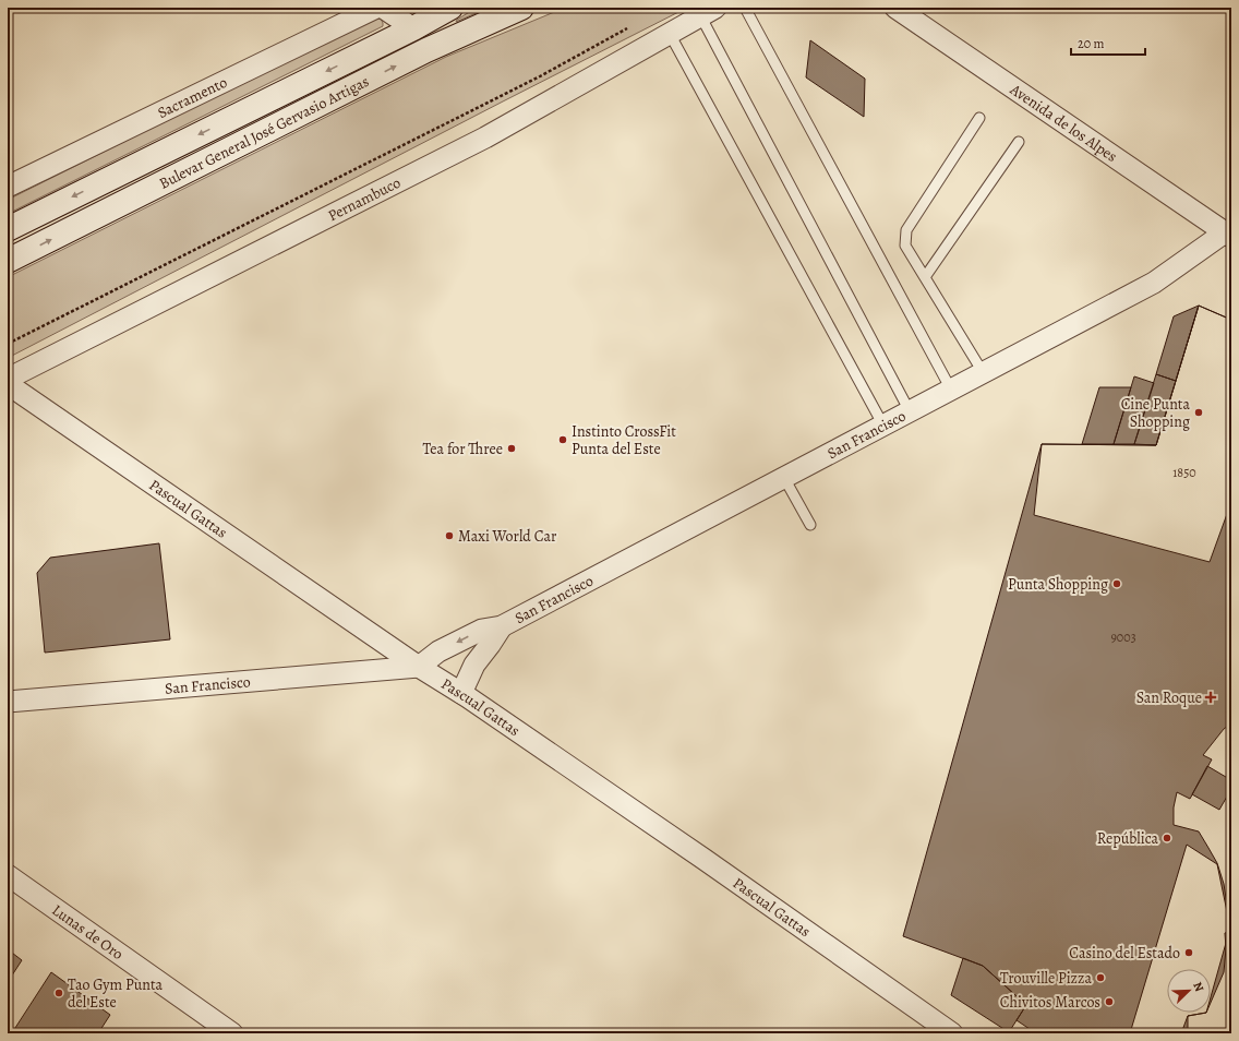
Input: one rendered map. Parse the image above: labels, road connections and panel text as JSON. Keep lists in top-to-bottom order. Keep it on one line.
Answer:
{"streets":{"main road":["Bulevar General José Gervasio Artigas"],"street":["Sacramento","Avenida de los Alpes","Pernambuco","San Francisco","Pascual Gattas","Lunas de Oro"]},"crossings":[["Avenida de los Alpes","San Francisco"],["San Francisco","Pascual Gattas"]],"places":{"other":["Cine Punta Shopping","Instinto CrossFit Punta del Este","Tea for Three","Maxi World Car","Punta Shopping","República","Casino del Estado","Trouville Pizza","Tao Gym Punta del Este","Chivitos Marcos"],"health":["San Roque"]},"house_numbers":["1850","9003"],"scale_bar":"20 m","north":"top right"}
